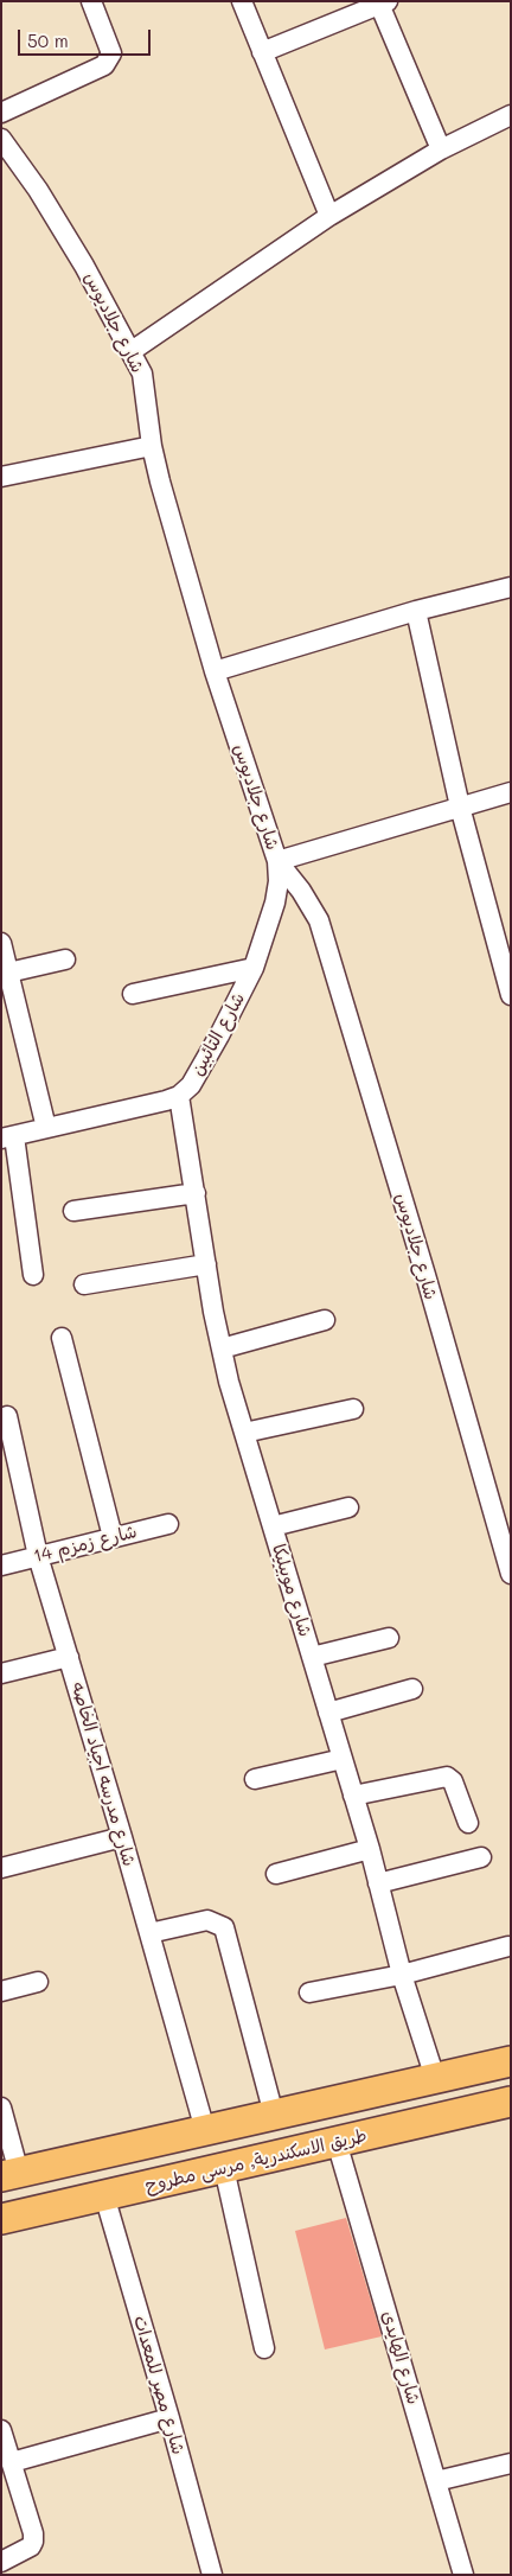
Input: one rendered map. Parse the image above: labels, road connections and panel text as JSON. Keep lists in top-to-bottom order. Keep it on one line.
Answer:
{"streets":{"main road":["طريق الاسكندرية, مرسى مطروح"],"street":["شارع جلاديوس","شارع التائبين","شارع زمزم 14","شارع موبيليكا","شارع مدرسه اجياد الخاصه","شارع الهايدى","شارع مصر للمعدات"]},"crossings":[["شارع جلاديوس","شارع التائبين"],["شارع التائبين","شارع موبيليكا"],["شارع زمزم 14","شارع مدرسه اجياد الخاصه"],["طريق الاسكندرية, مرسى مطروح","شارع الهايدى"],["طريق الاسكندرية, مرسى مطروح","شارع مصر للمعدات"]],"scale_bar":"50 m"}
